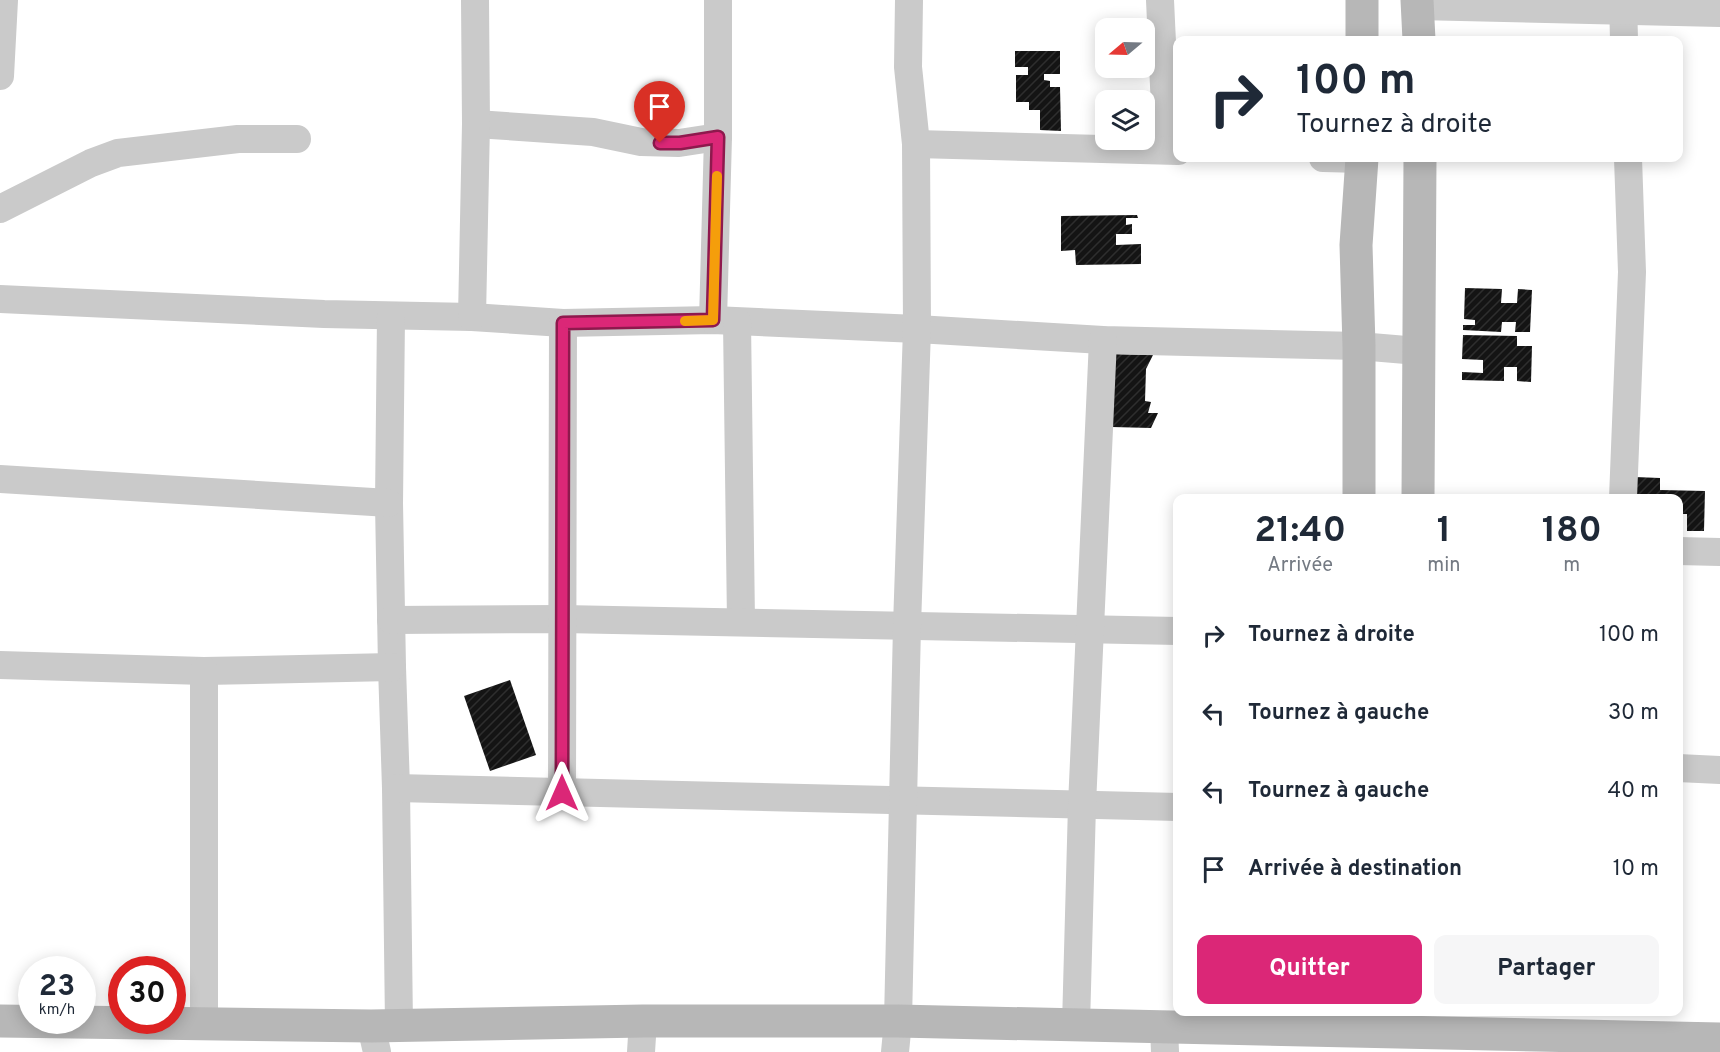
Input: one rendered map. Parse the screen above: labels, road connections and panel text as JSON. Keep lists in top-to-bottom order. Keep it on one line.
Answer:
{"north":"left","page":{"turn":["100 m","Tournez à droite"],"eta":["21:40","Arrivée","1","min","180","m"],"list":[{"name":"Tournez à droite","value":"100 m"},{"name":"Tournez à gauche","value":"30 m"},{"name":"Tournez à gauche","value":"40 m"},{"name":"Arrivée à destination","value":"10 m"}],"buttons":["Quitter","Partager"],"speed":"23 km/h","limit":"30"}}
